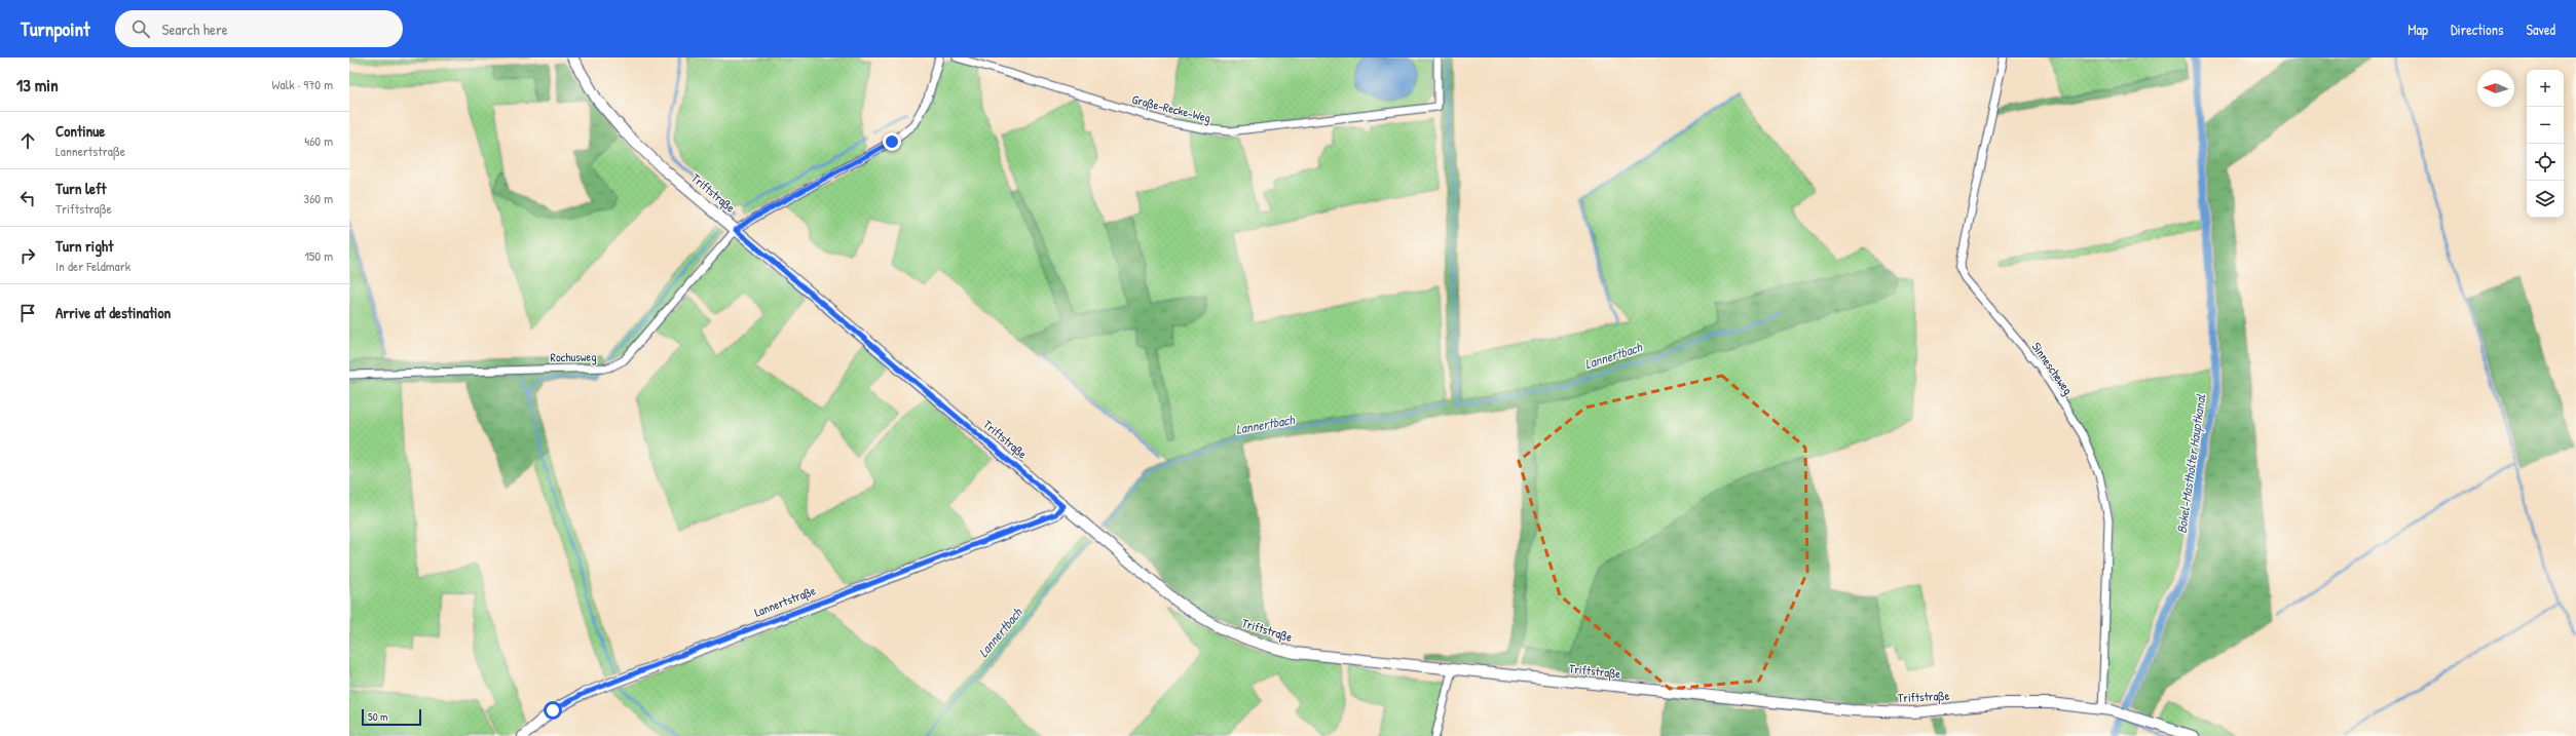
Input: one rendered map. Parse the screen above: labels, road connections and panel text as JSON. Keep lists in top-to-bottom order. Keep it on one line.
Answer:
{"streets":{"street":["Große-Recke-Weg","Triftstraße","Rochusweg","Sinnescheweg","Lannertstraße"]},"crossings":[["Triftstraße","Rochusweg"],["Triftstraße","Sinnescheweg"],["Triftstraße","Lannertstraße"]],"water":["Lannertbach","Bokel-Mastholter Hauptkanal"],"scale_bar":"50 m","north":"left","page":{"header":"Turnpoint","search":"Search here","nav":["Map","Directions","Saved"],"heading":["13 min","Walk · 970 m"],"map_buttons":["+","−"],"list":[["Continue","Lannertstraße","460 m"],["Turn left","Triftstraße","360 m"],["Turn right","In der Feldmark","150 m"],"Arrive at destination"],"scale":"50 m"}}
